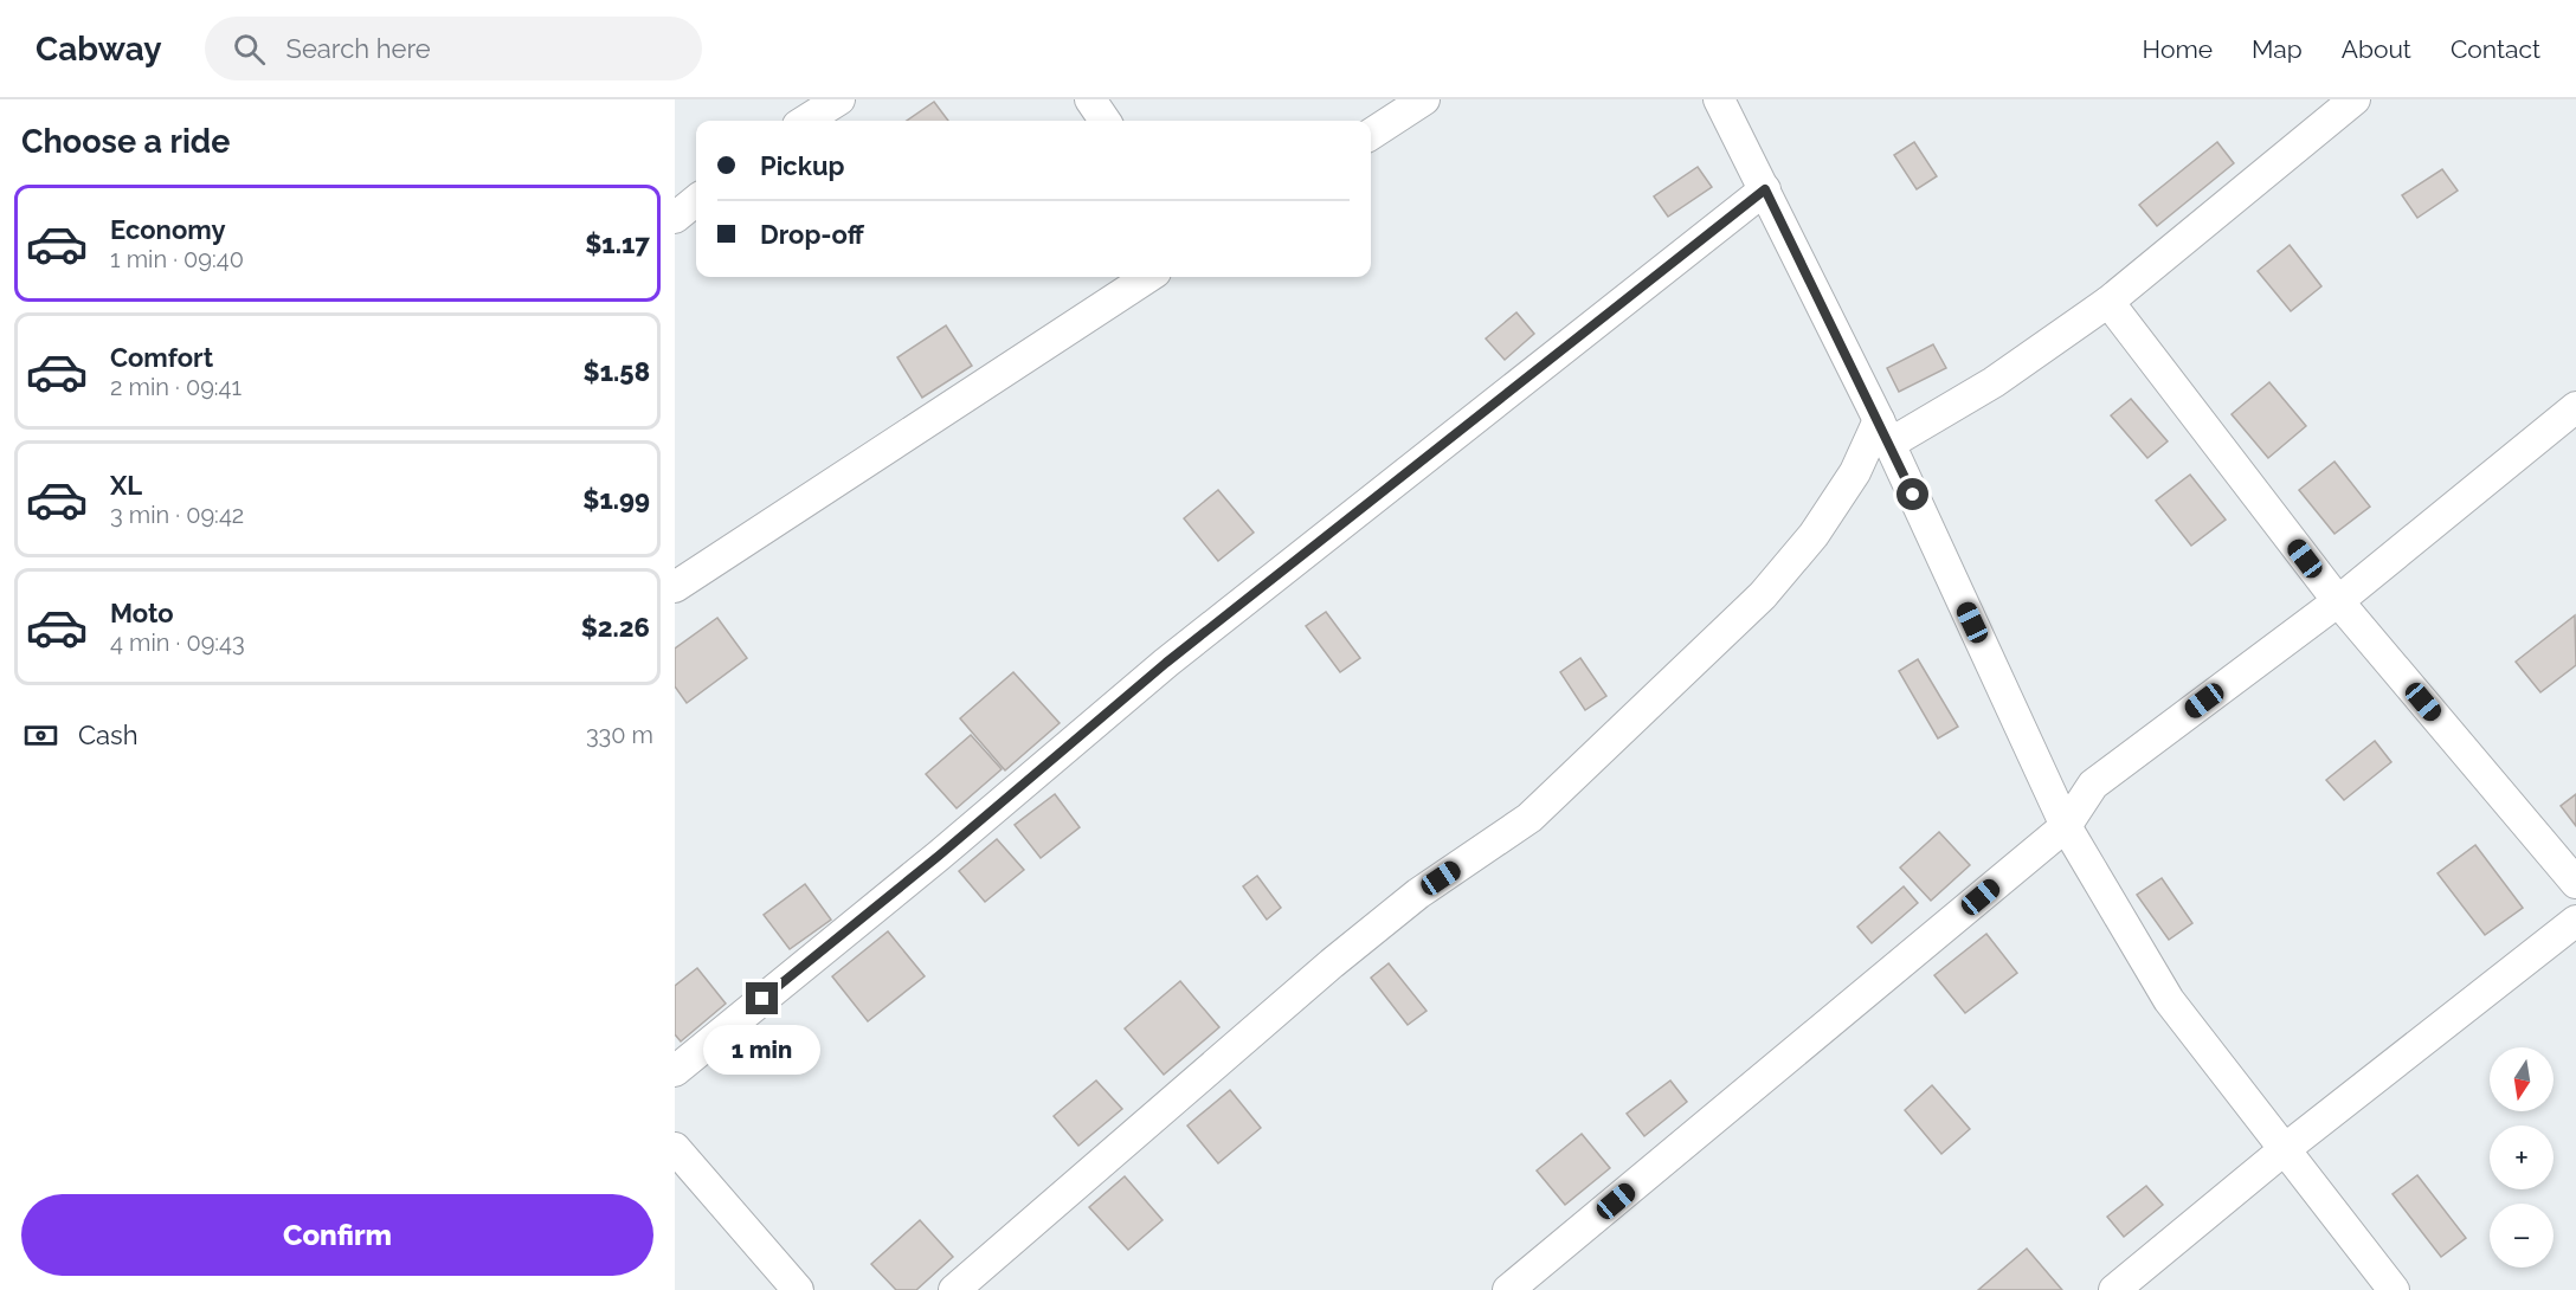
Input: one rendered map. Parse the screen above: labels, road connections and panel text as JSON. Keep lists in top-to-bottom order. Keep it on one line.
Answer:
{"north":"bottom","page":{"header":"Cabway","search":"Search here","nav":["Home","Map","About","Contact"],"heading":"Choose a ride","banner":["Pickup","Drop-off"],"list":[{"name":"Economy","note":"1 min · 09:40","value":"$1.17"},{"name":"Comfort","note":"2 min · 09:41","value":"$1.58"},{"name":"XL","note":"3 min · 09:42","value":"$1.99"},{"name":"Moto","note":"4 min · 09:43","value":"$2.26"}],"pay":["Cash","330 m"],"bubble":"1 min","map_buttons":["+","−"],"buttons":"Confirm"}}
